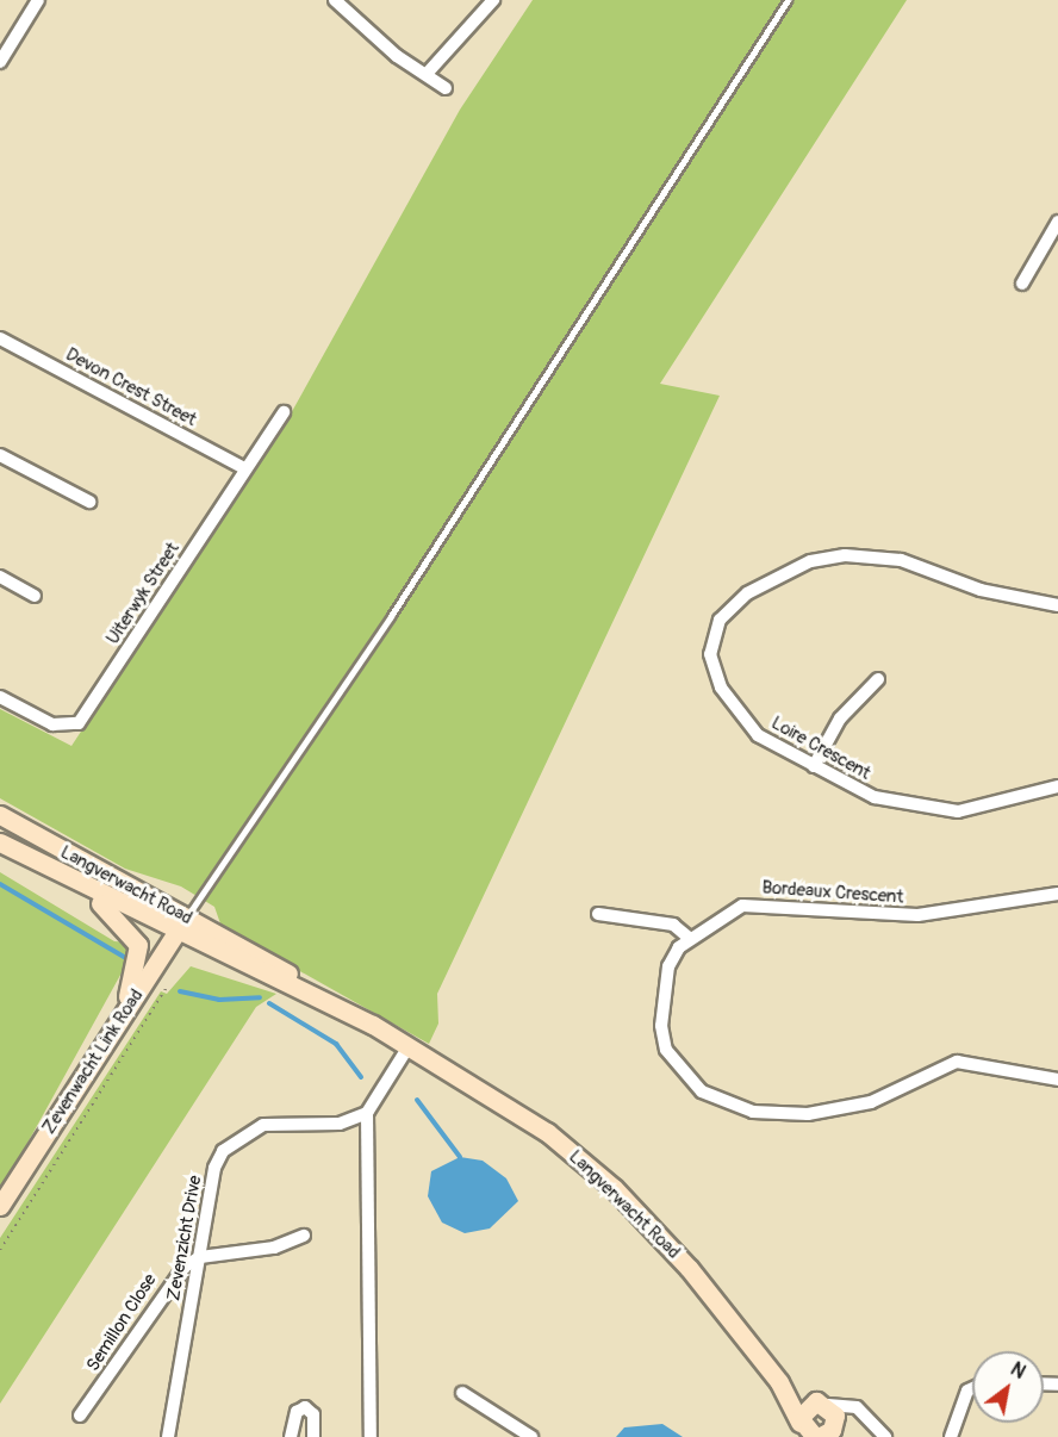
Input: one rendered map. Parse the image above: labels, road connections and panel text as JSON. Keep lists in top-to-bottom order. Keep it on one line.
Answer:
{"streets":{"street":["Devon Crest Street","Uiterwyk Street","Loire Crescent","Langverwacht Road","Bordeaux Crescent","Zevenwacht Link Road","Zevenzicht Drive","Semillon Close"]},"crossings":[["Devon Crest Street","Uiterwyk Street"],["Langverwacht Road","Zevenwacht Link Road"],["Zevenzicht Drive","Semillon Close"]],"north":"top right"}
